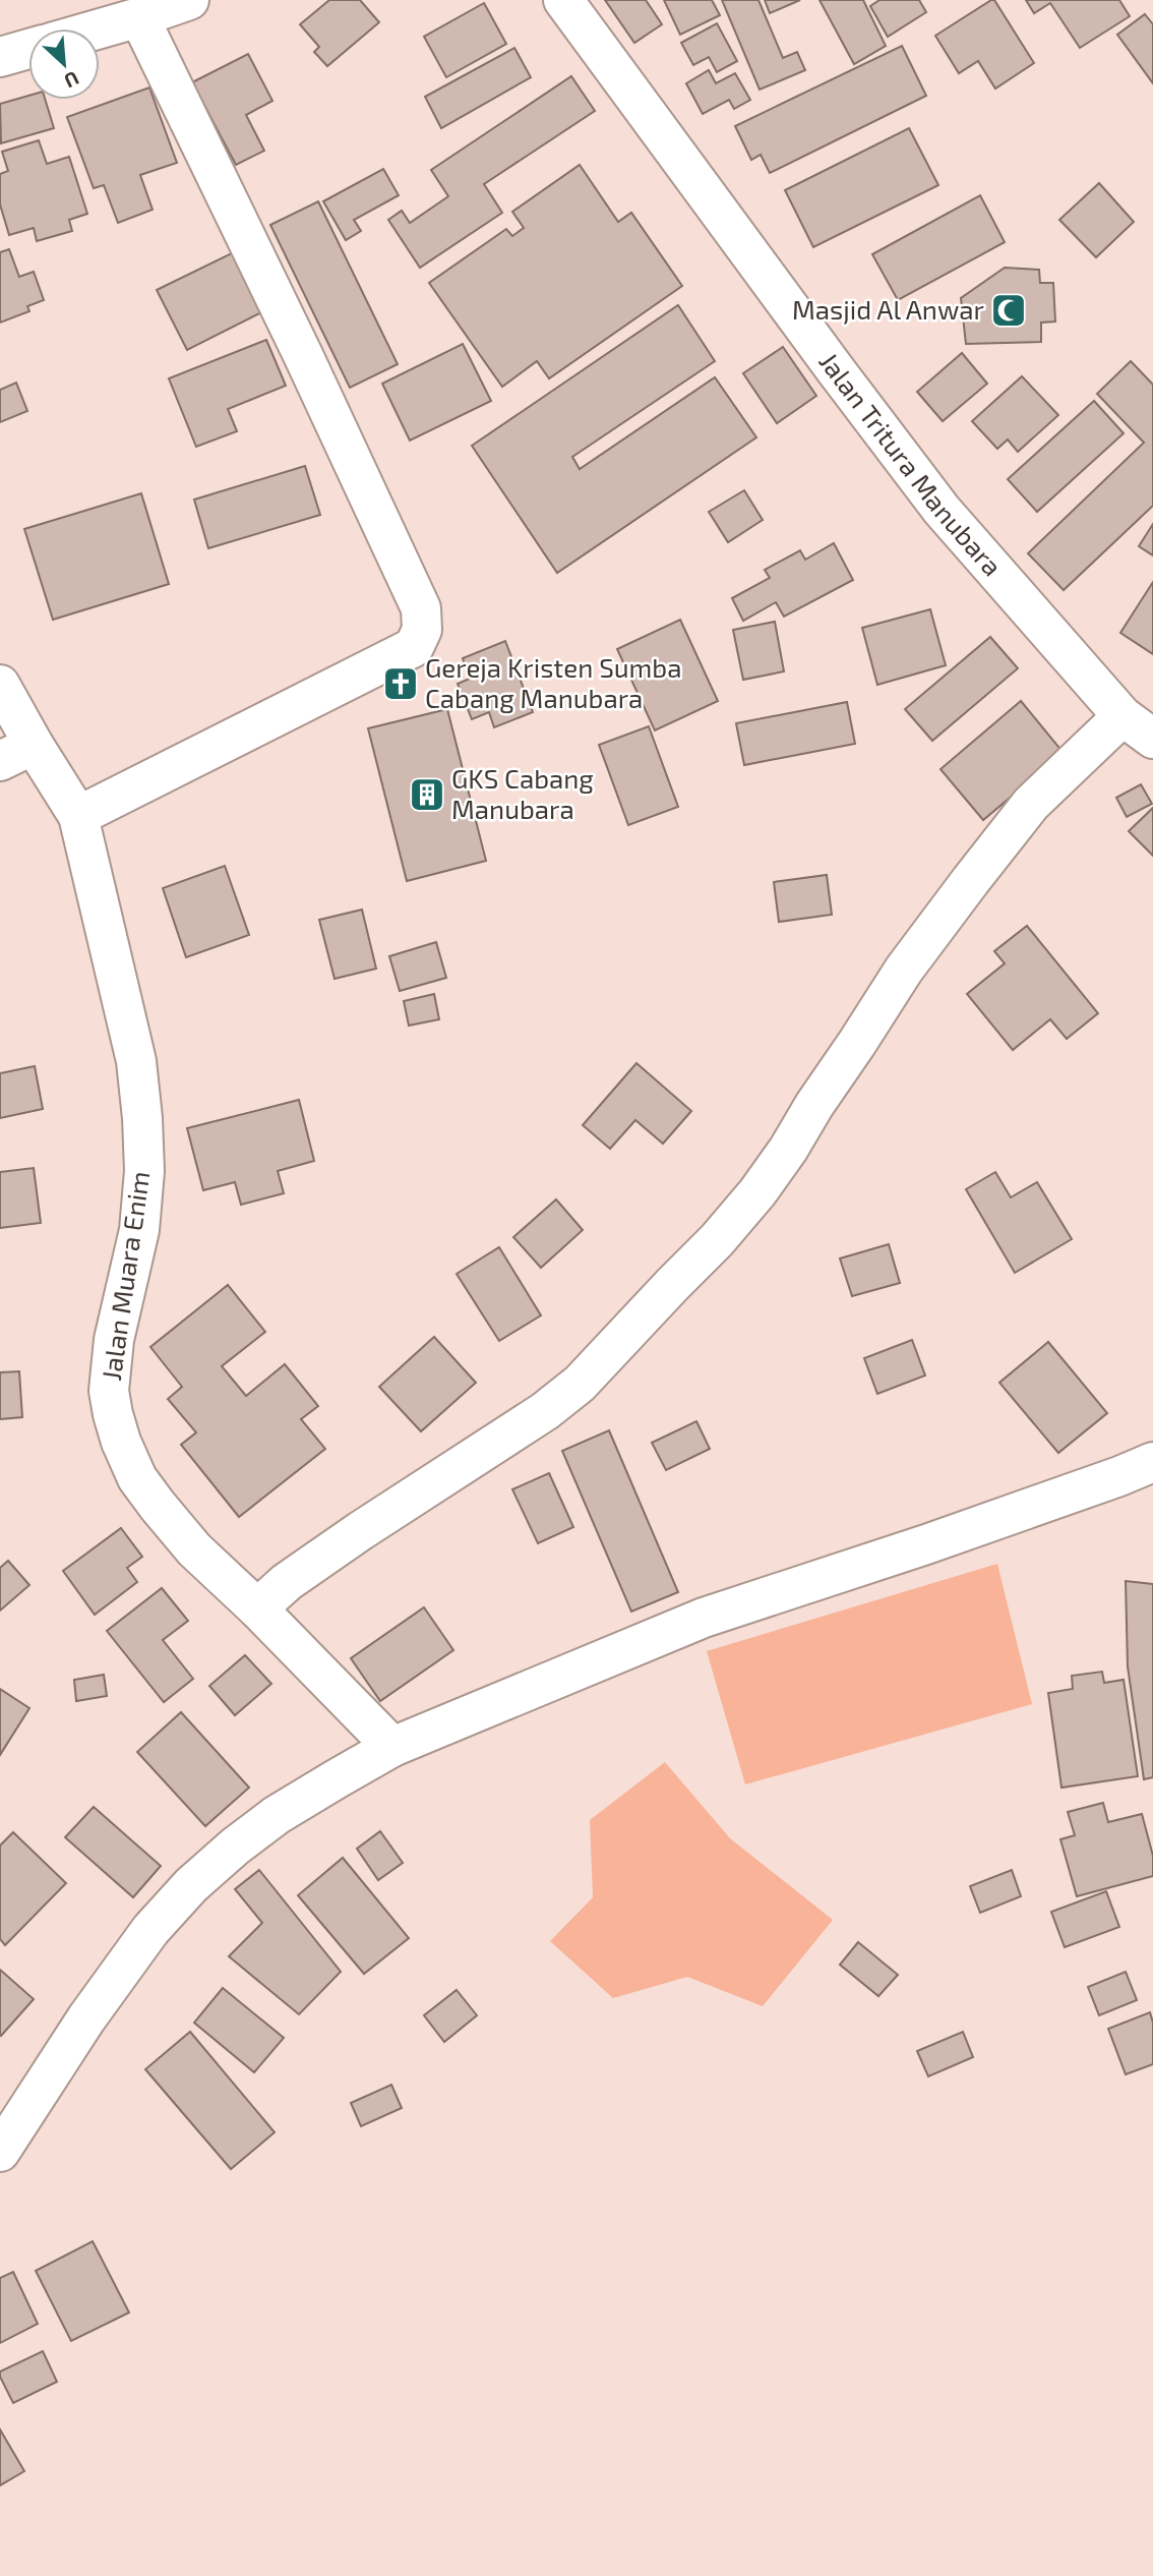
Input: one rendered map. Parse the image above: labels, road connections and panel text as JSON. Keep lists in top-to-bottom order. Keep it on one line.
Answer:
{"streets":{"street":["Jalan Tritura Manubara","Jalan Muara Enim"]},"places":{"mosque":["Masjid Al Anwar"],"church":["Gereja Kristen Sumba Cabang Manubara"],"building":["GKS Cabang Manubara"]},"north":"bottom right"}
